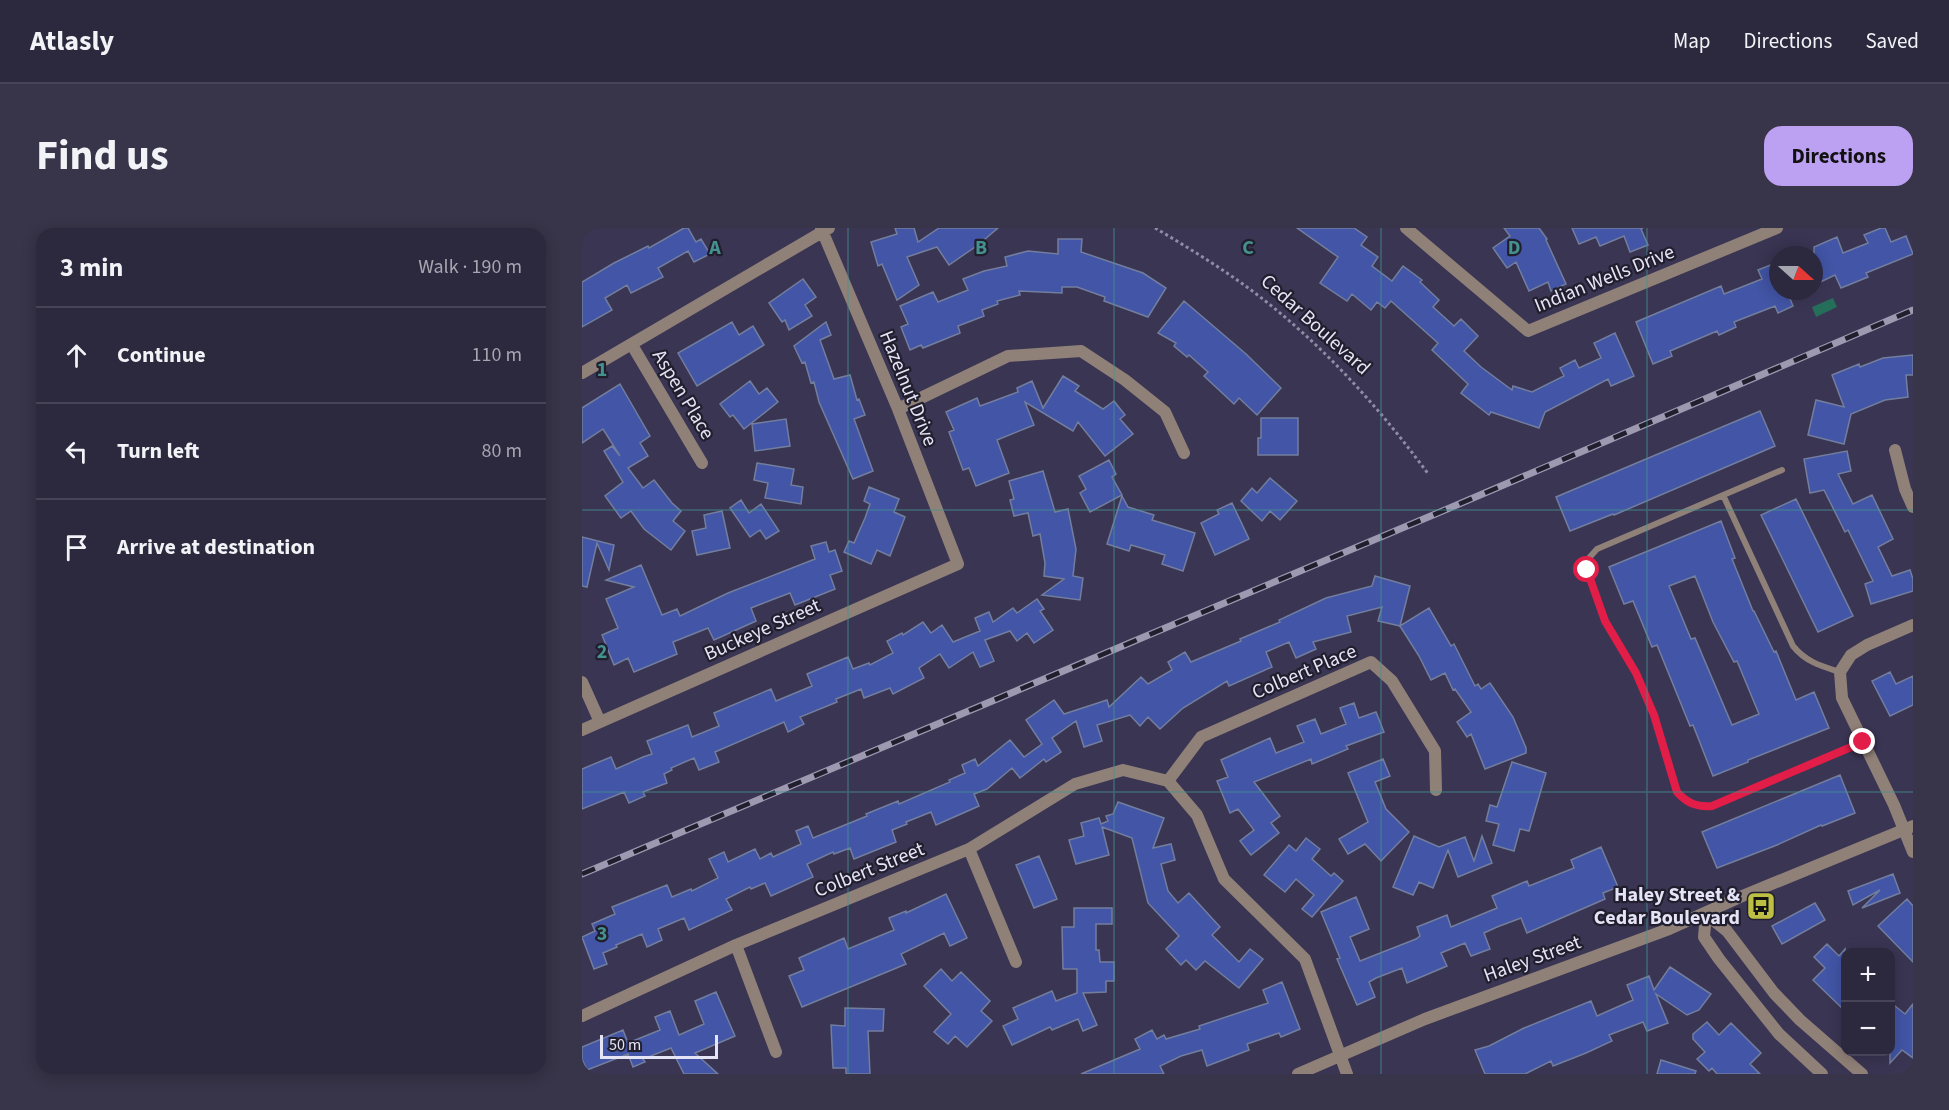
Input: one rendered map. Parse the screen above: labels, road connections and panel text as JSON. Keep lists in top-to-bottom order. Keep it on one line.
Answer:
{"streets":{"street":["Indian Wells Drive","Hazelnut Drive","Aspen Place","Buckeye Street","Colbert Place","Colbert Street","Haley Street"],"path":["Cedar Boulevard"]},"crossings":[["Hazelnut Drive","Buckeye Street"],["Colbert Place","Colbert Street"]],"places":{"bus stop":["Haley Street & Cedar Boulevard"]},"scale_bar":"50 m","north":"right","page":{"header":"Atlasly","nav":["Map","Directions","Saved"],"title":"Find us","buttons":"Directions","heading":["3 min","Walk · 190 m"],"list":[["Continue","110 m"],["Turn left","80 m"],"Arrive at destination"],"map_buttons":["+","−"],"scale":"50 m"},"grid":{"columns":["A","B","C","D"],"rows":["1","2","3"]}}
